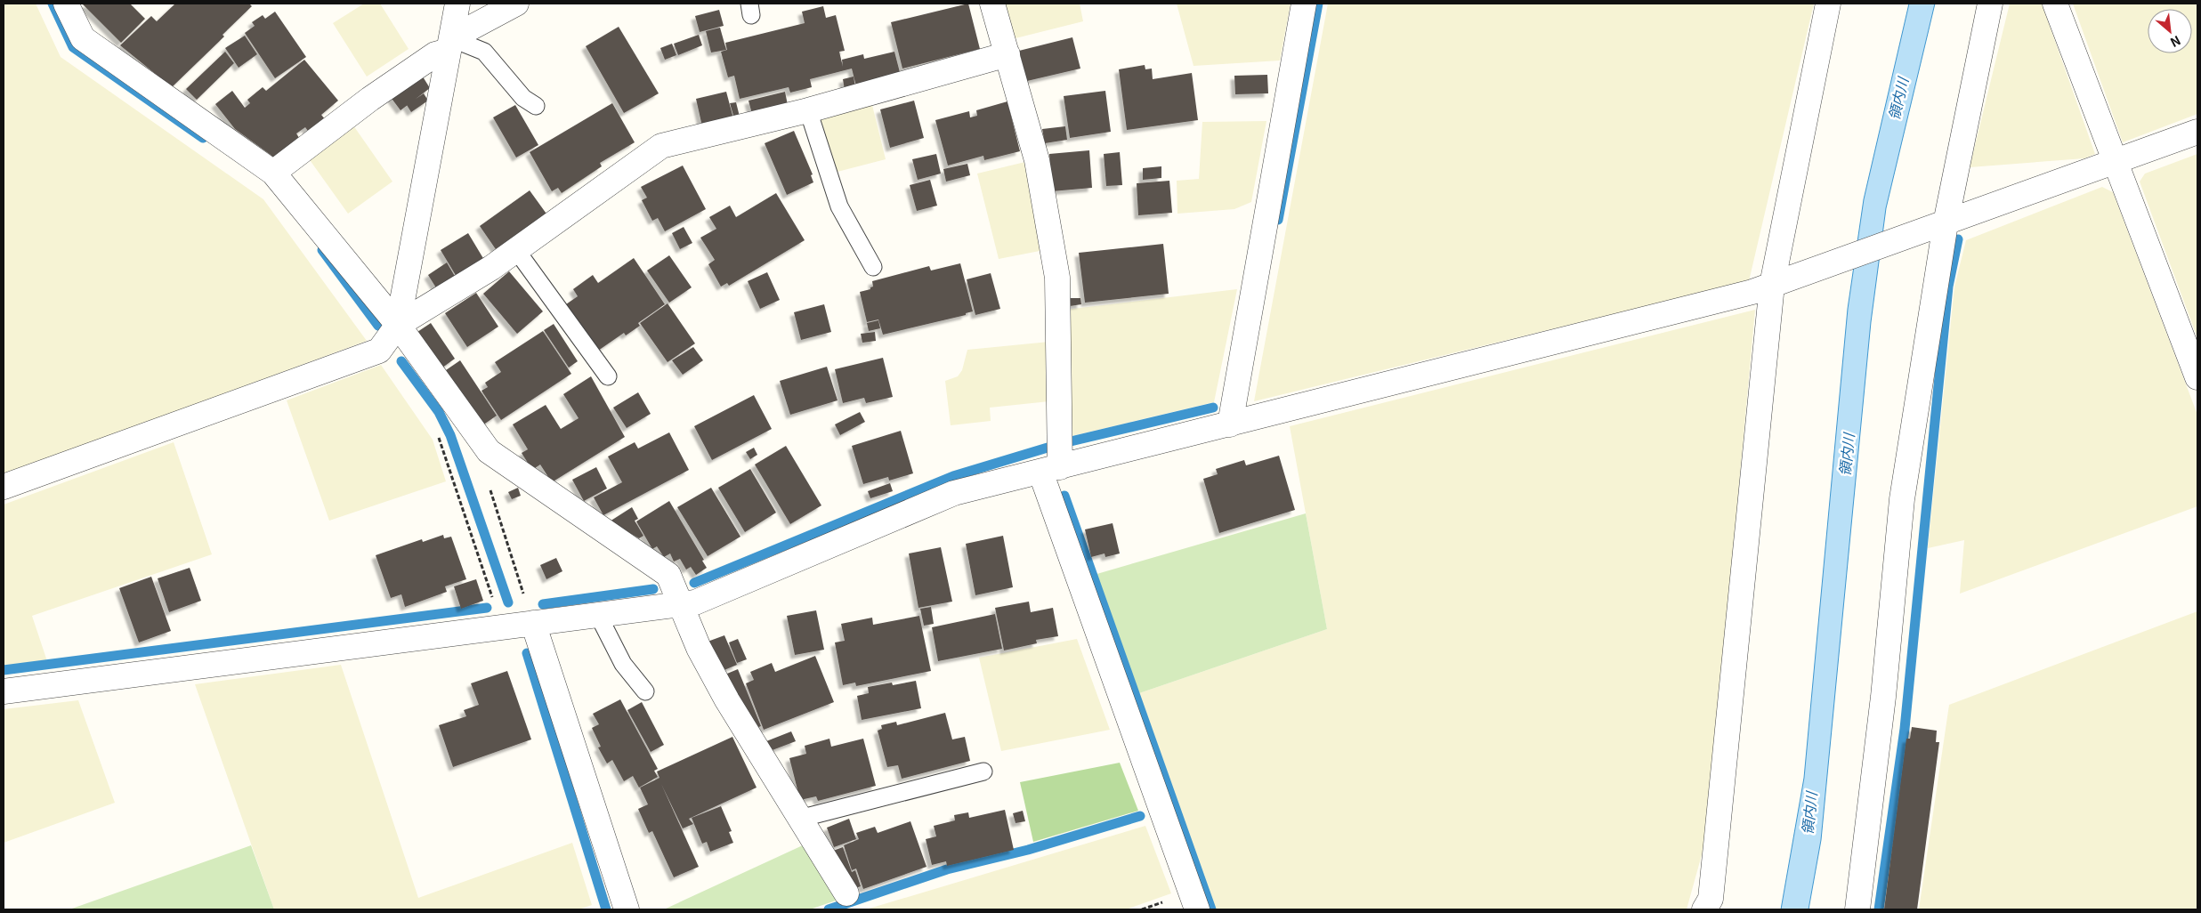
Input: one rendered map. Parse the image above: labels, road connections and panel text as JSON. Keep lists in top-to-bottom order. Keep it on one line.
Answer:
{"water":["領内川"],"north":"bottom right"}
